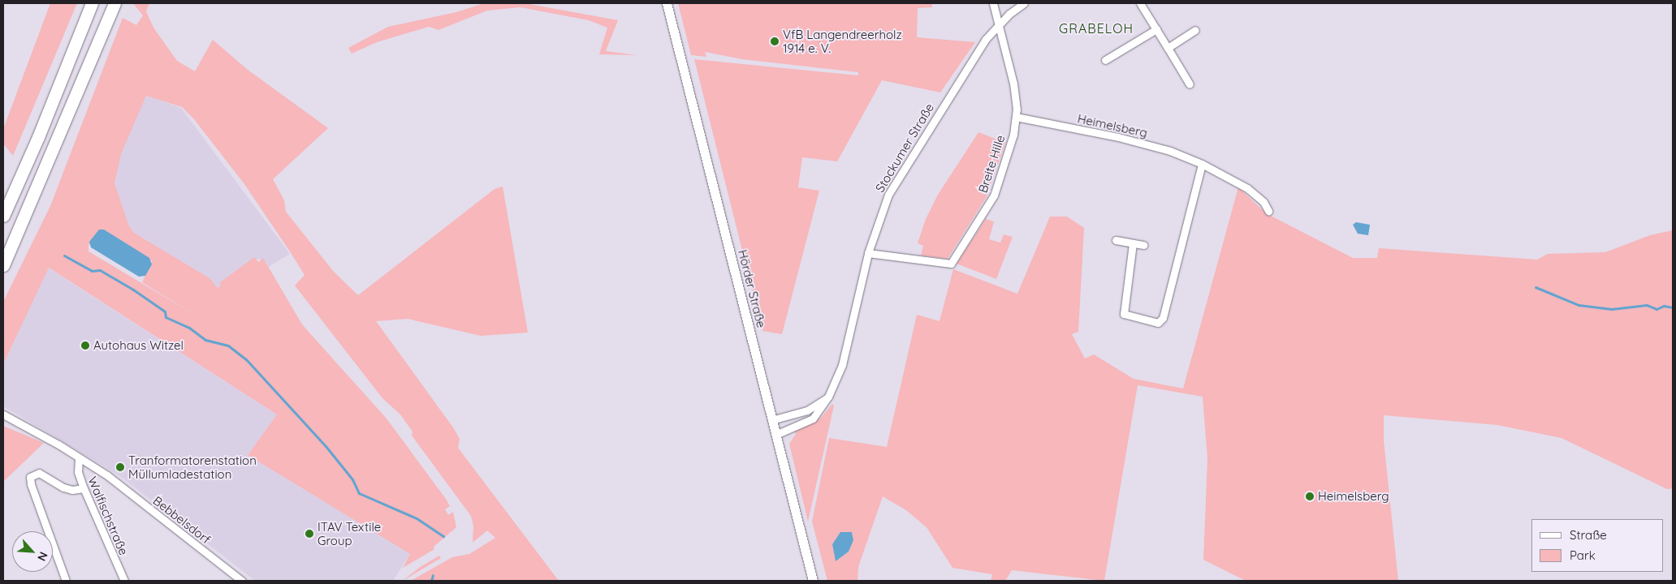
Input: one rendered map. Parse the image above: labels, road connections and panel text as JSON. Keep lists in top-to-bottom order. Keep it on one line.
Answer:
{"streets":{"main road":["Hörder Straße"],"street":["Heimelsberg","Stockumer Straße","Breite Hille","Walfischstraße","Bebbelsdorf"]},"crossings":[["Heimelsberg","Breite Hille"],["Stockumer Straße","Breite Hille"],["Stockumer Straße","Hörder Straße"],["Walfischstraße","Bebbelsdorf"]],"districts":["GRABELOH"],"places":["VfB Langendreerholz 1914 e. V.","Autohaus Witzel","Tranformatorenstation Müllumladestation","Heimelsberg","ITAV Textile Group"],"legend":["Straße","Park"],"north":"bottom right"}
